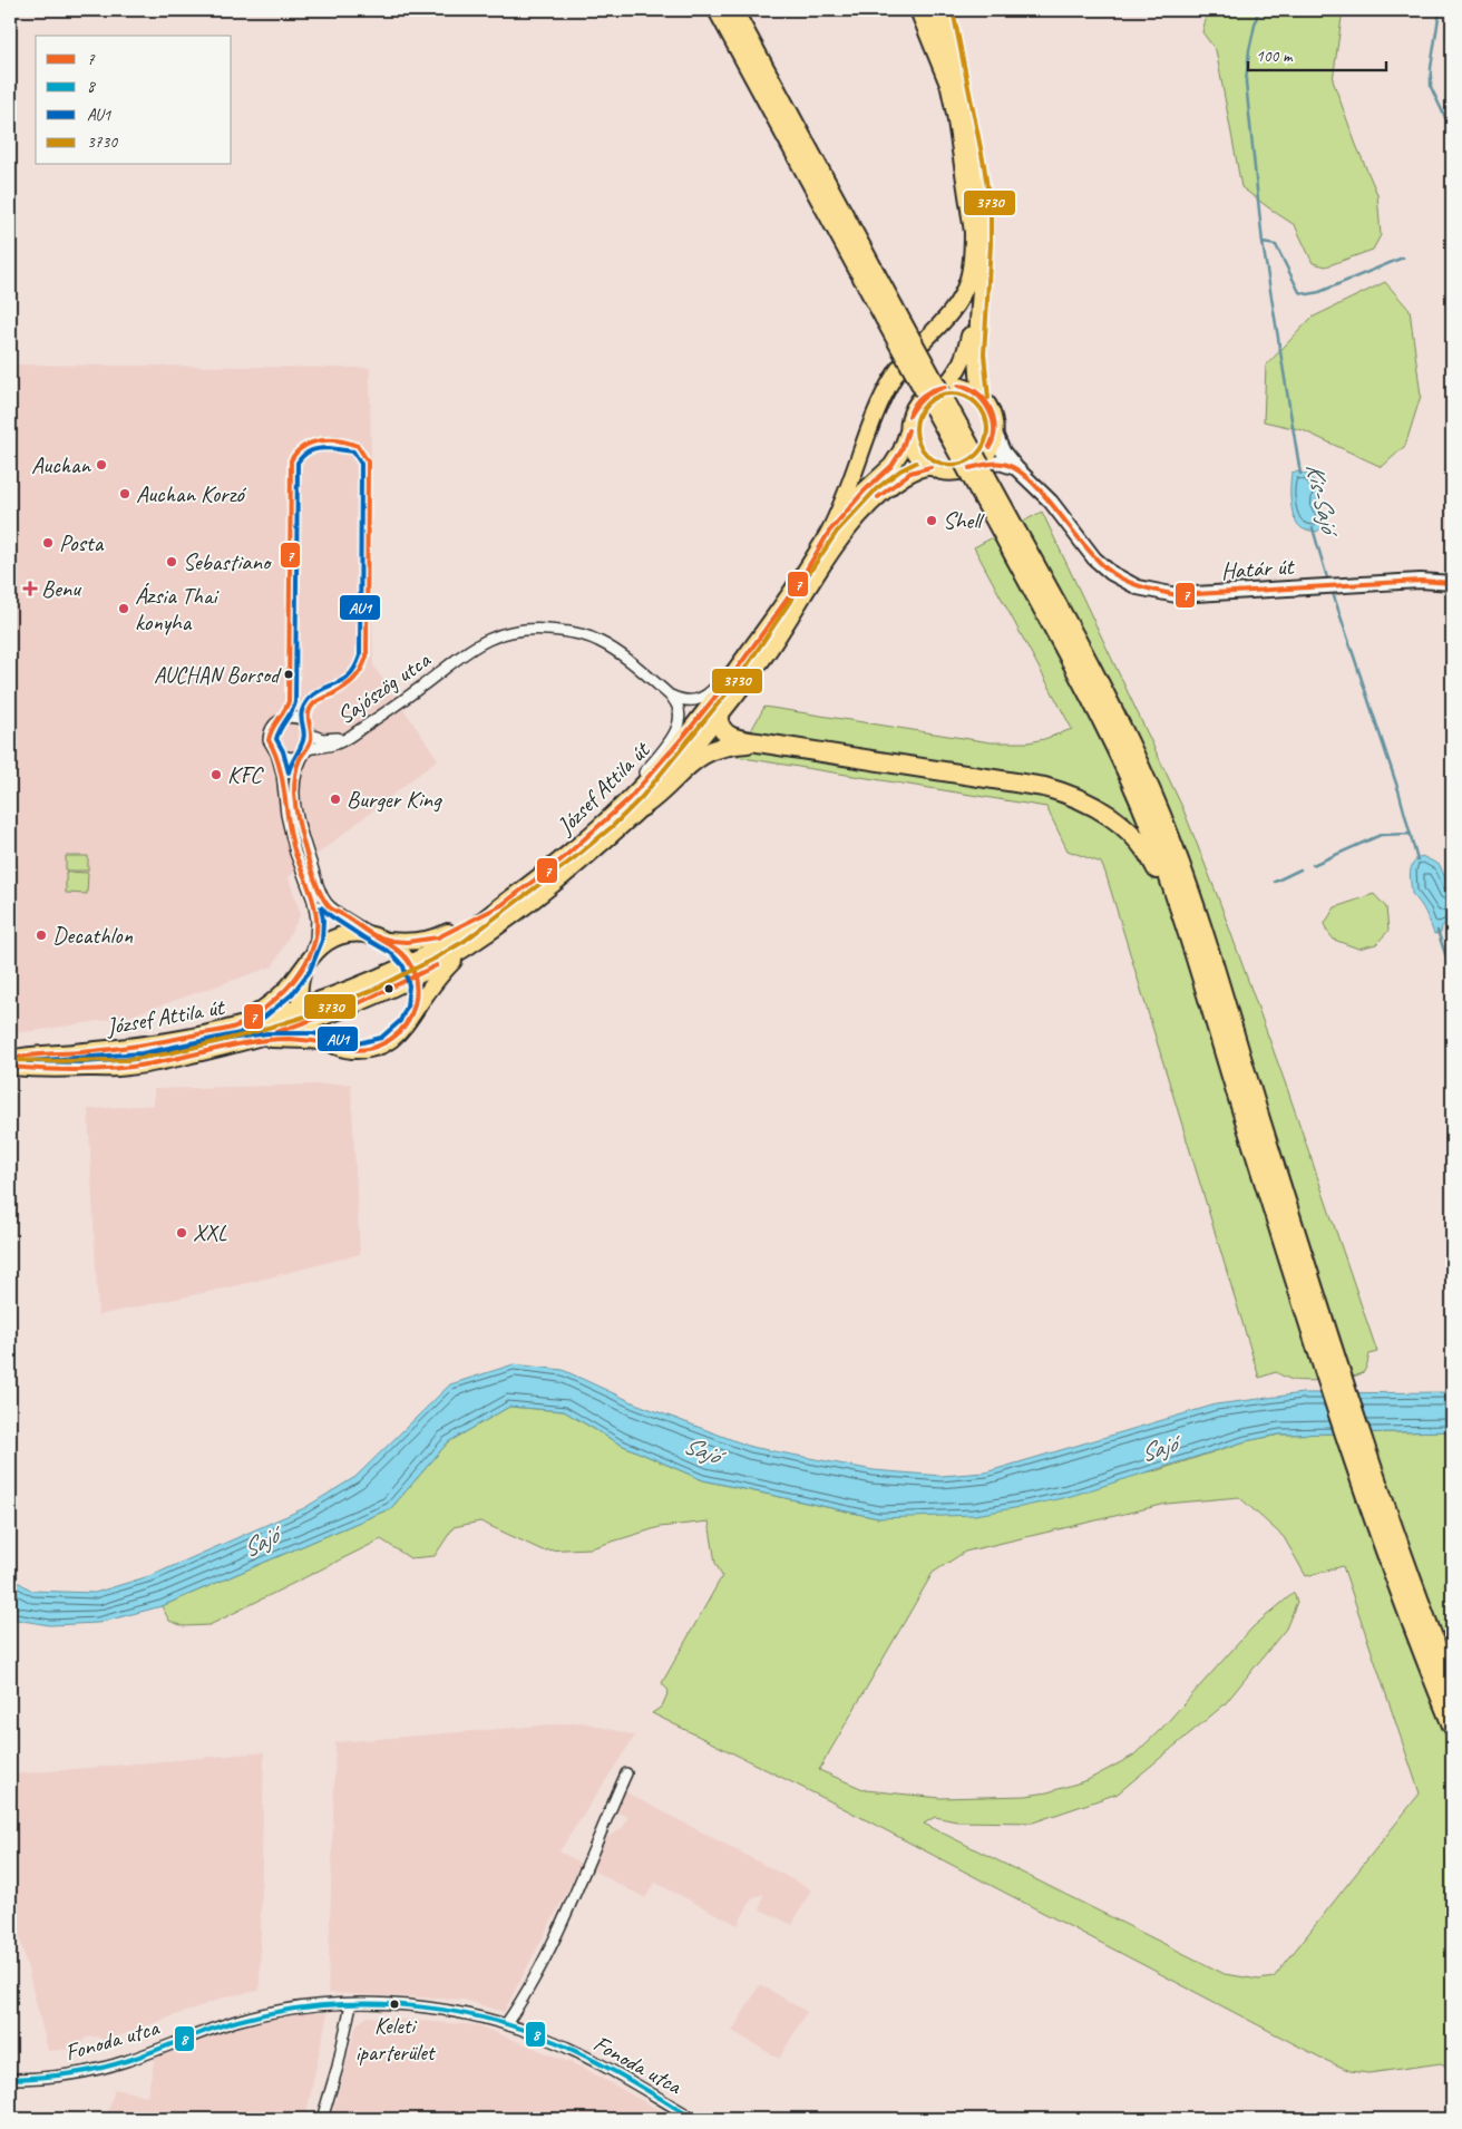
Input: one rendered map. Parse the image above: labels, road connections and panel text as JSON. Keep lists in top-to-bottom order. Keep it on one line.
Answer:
{"streets":{"main road":["Határ út","József Attila út"],"street":["Sajószög utca","Fonoda utca"]},"crossings":[["Határ út","József Attila út"]],"water":["Kis-Sajó","Sajó"],"places":{"other":["Auchan","Auchan Korzó","Shell","Posta","Sebastiano","Ázsia Thai konyha","AUCHAN Borsod","KFC","Burger King","Decathlon","XXL","Keleti iparterület"],"health":["Benu"]},"lines":["transit line 3730","transit line 7","transit line AU1","transit line 8"],"legend":["7","8","AU1","3730"],"scale_bar":"100 m"}
